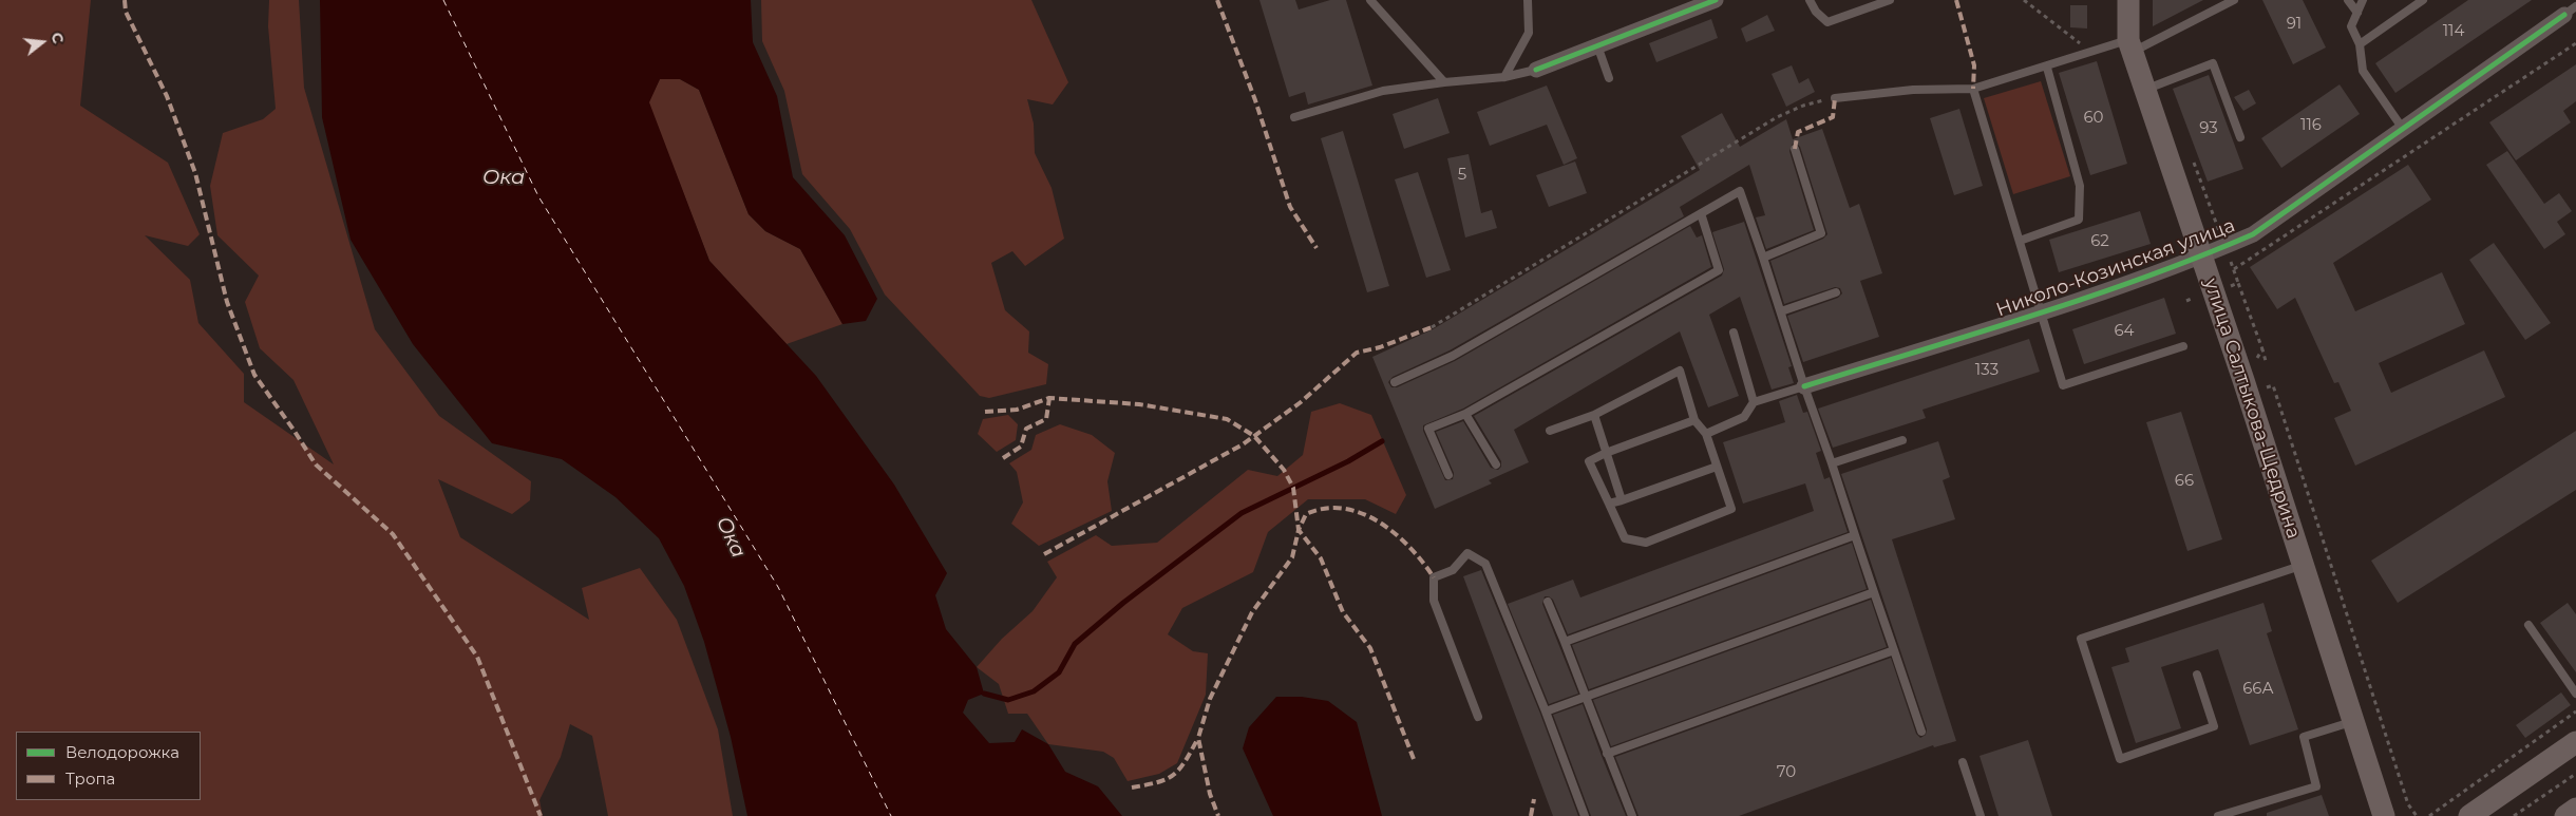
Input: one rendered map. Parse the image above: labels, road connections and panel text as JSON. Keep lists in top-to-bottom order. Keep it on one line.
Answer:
{"streets":{"main road":["улица Салтыкова-Щедрина"],"street":["Николо-Козинская улица"]},"crossings":[["Николо-Козинская улица","улица Салтыкова-Щедрина"]],"water":["Ока"],"house_numbers":["91","114","60","116","93","5","62","64","133","66","66А","70"],"legend":["Велодорожка","Тропа"],"north":"right"}
